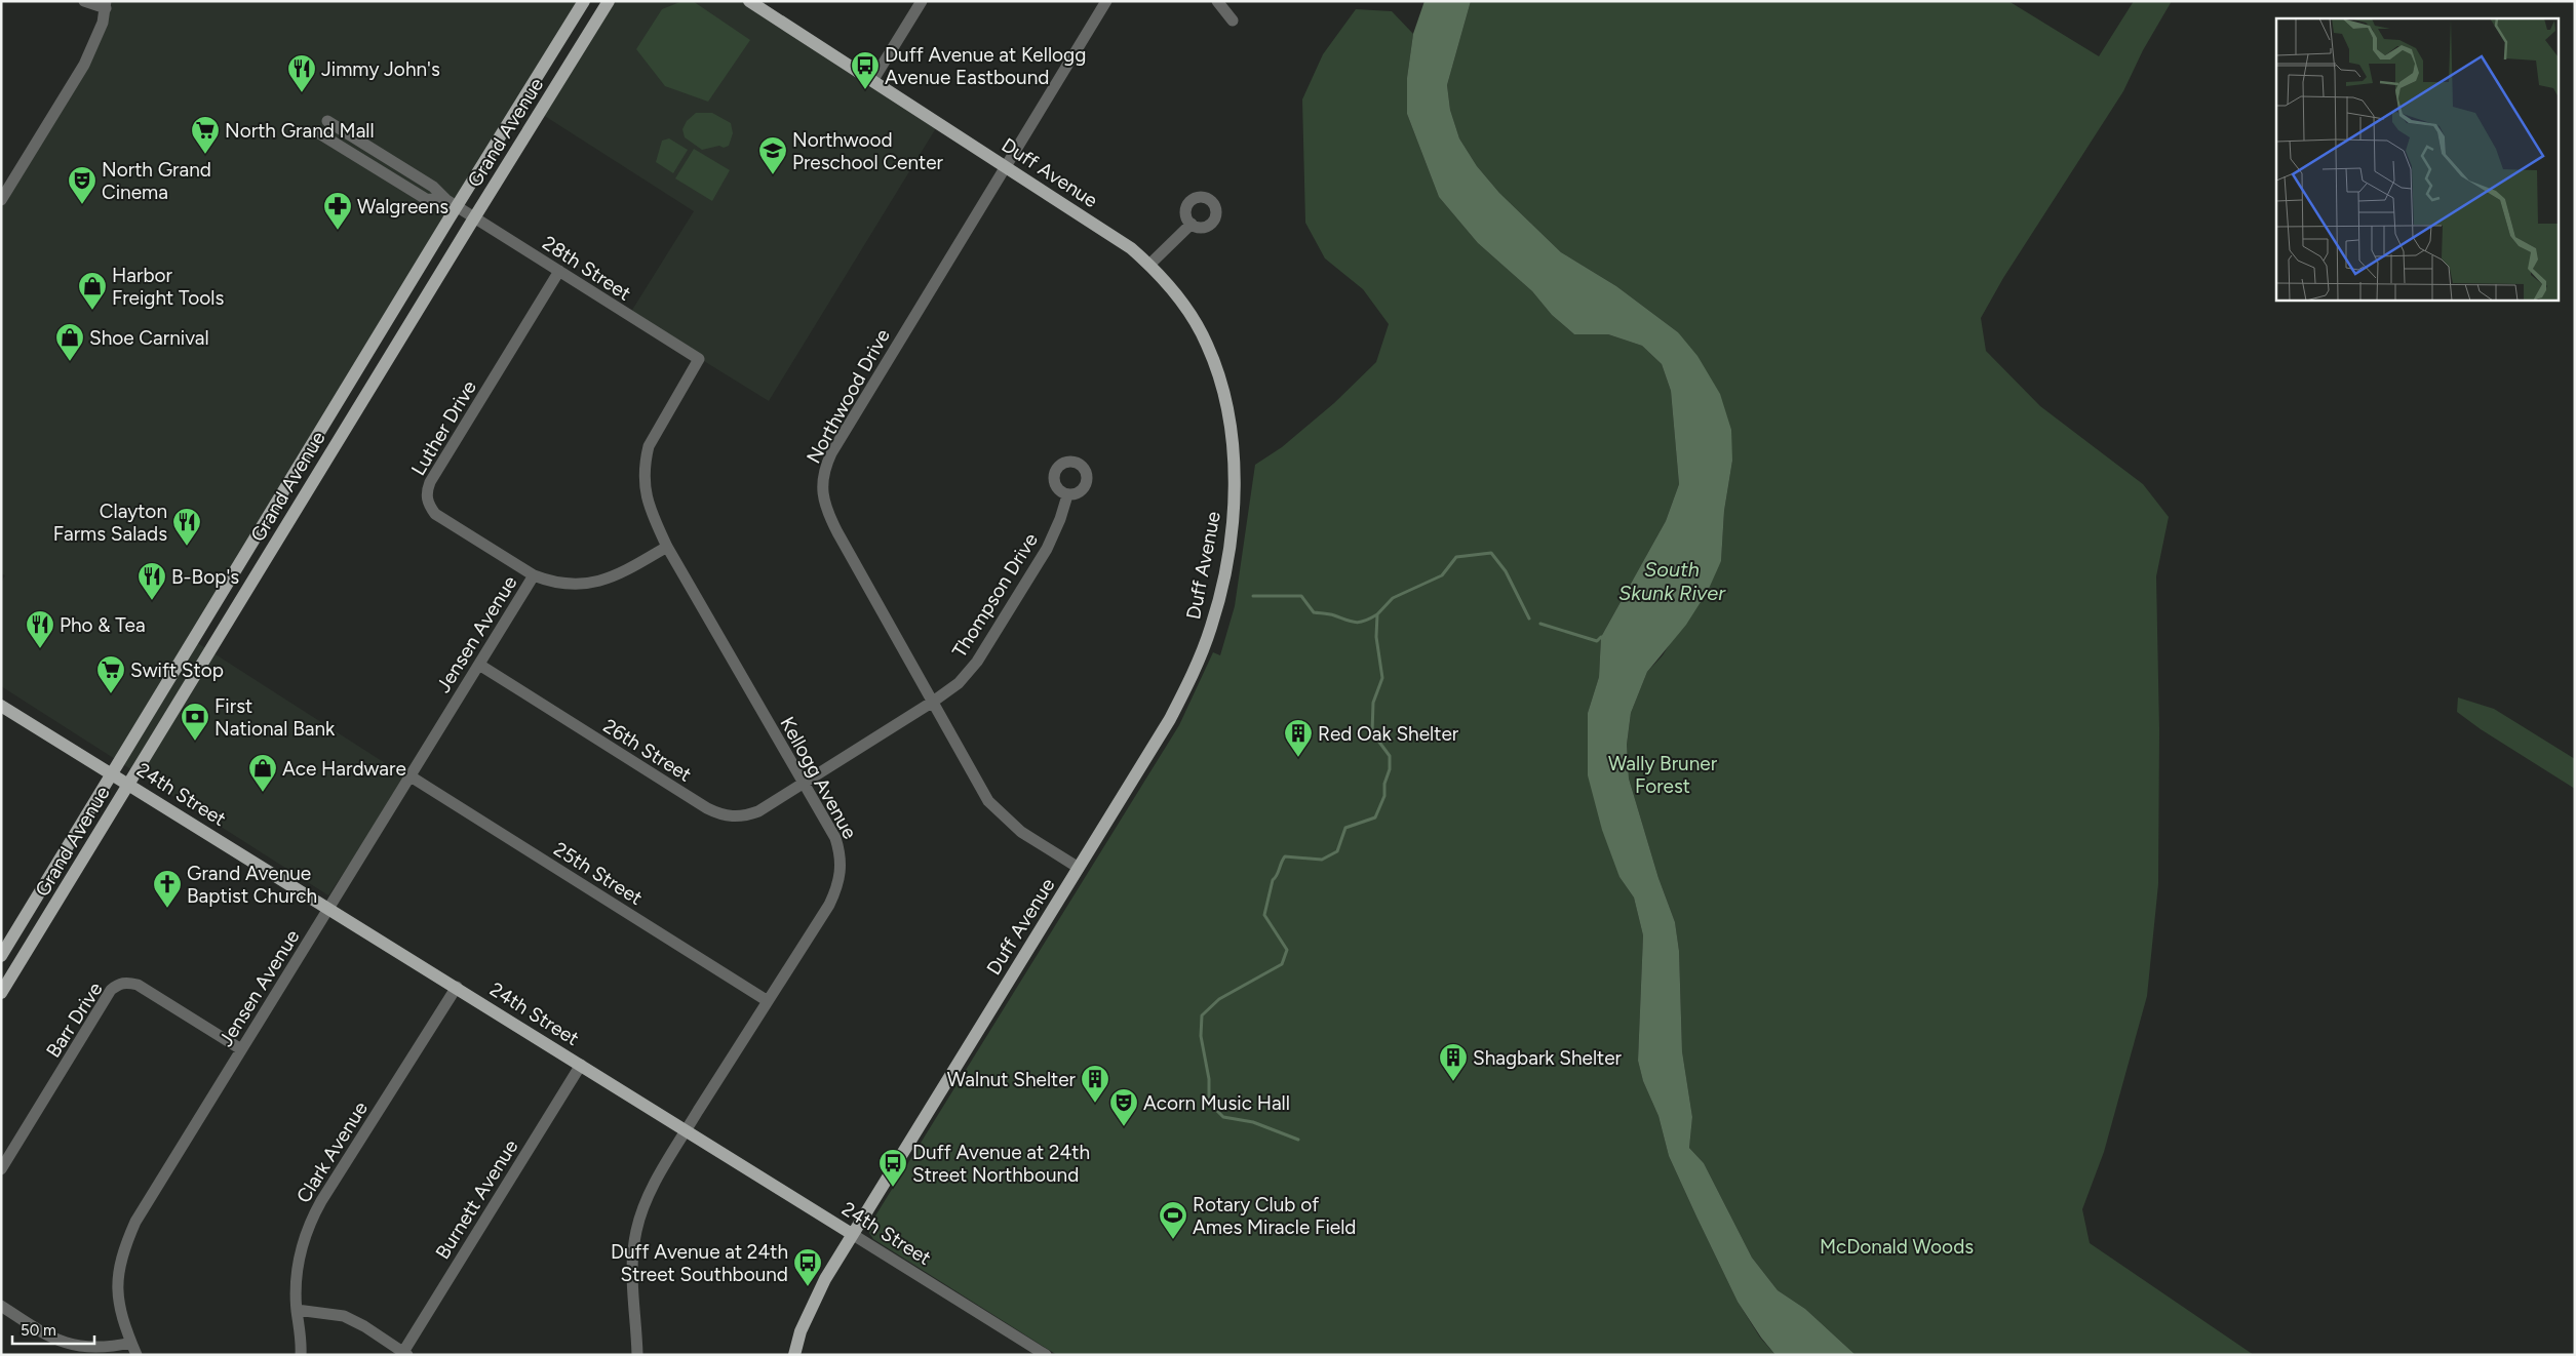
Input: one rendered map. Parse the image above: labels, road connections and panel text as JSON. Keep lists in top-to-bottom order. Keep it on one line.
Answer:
{"streets":{"main road":["Grand Avenue","Duff Avenue","24th Street"],"street":["28th Street","Northwood Drive","Luther Drive","Thompson Drive","Jensen Avenue","26th Street","Kellogg Avenue","25th Street","Barr Drive","Clark Avenue","Burnett Avenue"]},"crossings":[["Grand Avenue","28th Street"],["Grand Avenue","24th Street"],["Duff Avenue","Northwood Drive"],["Duff Avenue","24th Street"],["28th Street","Luther Drive"],["28th Street","Kellogg Avenue"],["Northwood Drive","Thompson Drive"],["Luther Drive","Jensen Avenue"],["Luther Drive","Kellogg Avenue"],["Thompson Drive","26th Street"],["Thompson Drive","Kellogg Avenue"],["Jensen Avenue","26th Street"],["Jensen Avenue","24th Street"],["Jensen Avenue","25th Street"],["Jensen Avenue","Barr Drive"],["26th Street","Kellogg Avenue"],["Kellogg Avenue","24th Street"],["Kellogg Avenue","25th Street"],["24th Street","Clark Avenue"],["24th Street","Burnett Avenue"]],"water":["South Skunk River"],"parks":["Wally Bruner Forest","McDonald Woods"],"places":{"bus stop":["Duff Avenue at Kellogg Avenue Eastbound","Duff Avenue at 24th Street Northbound","Duff Avenue at 24th Street Southbound"],"restaurant":["Jimmy John's","Clayton Farms Salads","B-Bop's","Pho & Tea"],"supermarket":["North Grand Mall","Swift Stop"],"school or university":["Northwood Preschool Center"],"theatre":["North Grand Cinema","Acorn Music Hall"],"pharmacy":["Walgreens"],"shop":["Harbor Freight Tools","Shoe Carnival","Ace Hardware"],"bank":["First National Bank"],"building":["Red Oak Shelter","Shagbark Shelter","Walnut Shelter"],"church":["Grand Avenue Baptist Church"],"sports":["Rotary Club of Ames Miracle Field"]},"scale_bar":"50 m"}
